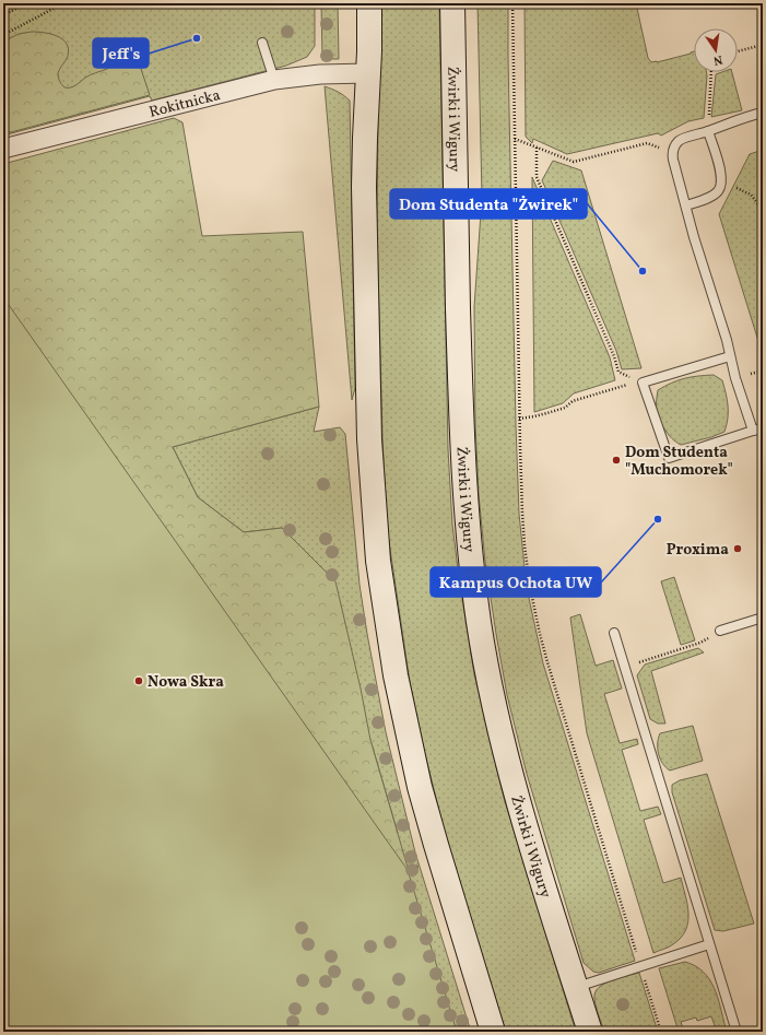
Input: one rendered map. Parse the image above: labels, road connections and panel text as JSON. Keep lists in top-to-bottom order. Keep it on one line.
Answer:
{"streets":{"main road":["Żwirki i Wigury"],"street":["Rokitnicka"]},"places":["Jeff's","Dom Studenta \"Żwirek\"","Dom Studenta \"Muchomorek\"","Kampus Ochota UW","Proxima","Nowa Skra"],"north":"bottom"}
